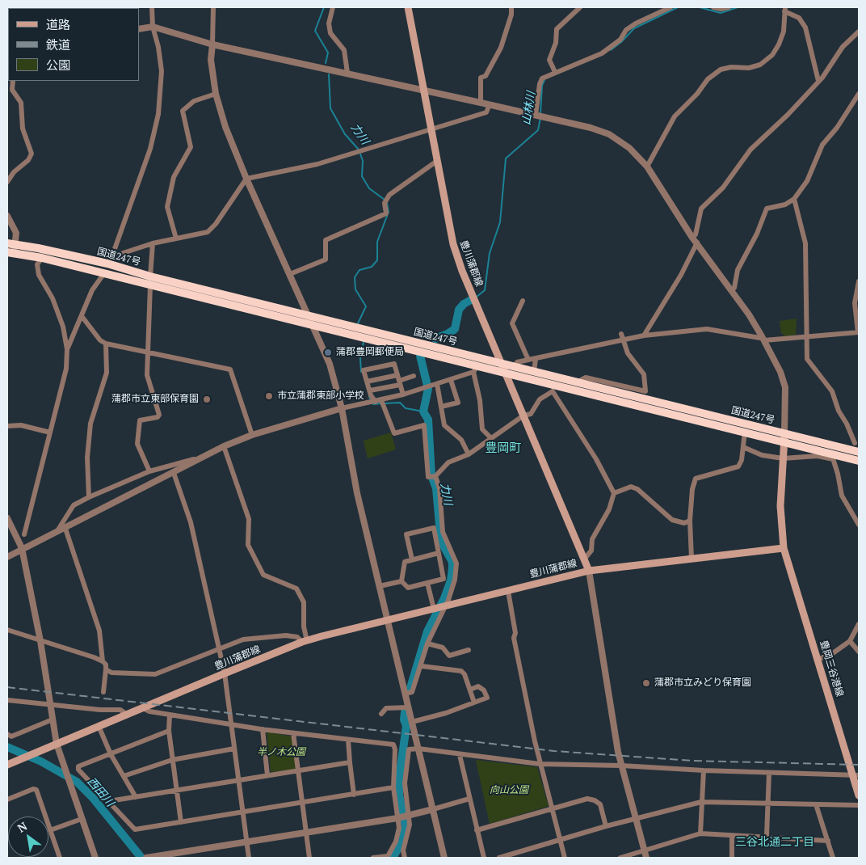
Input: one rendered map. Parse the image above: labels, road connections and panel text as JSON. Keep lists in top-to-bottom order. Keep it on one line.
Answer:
{"streets":{"highway":["国道247号"],"main road":["豊川蒲郡線","豊岡三谷港線"]},"crossings":[["国道247号","豊川蒲郡線"],["国道247号","豊岡三谷港線"]],"districts":["豊岡町","三谷北通二丁目"],"water":["山林川","力川","西田川"],"parks":["半ノ木公園","向山公園"],"places":["蒲郡豊岡郵便局","市立蒲郡東部小学校","蒲郡市立東部保育園","蒲郡市立みどり保育園"],"legend":["道路","鉄道","公園"],"north":"top left"}
